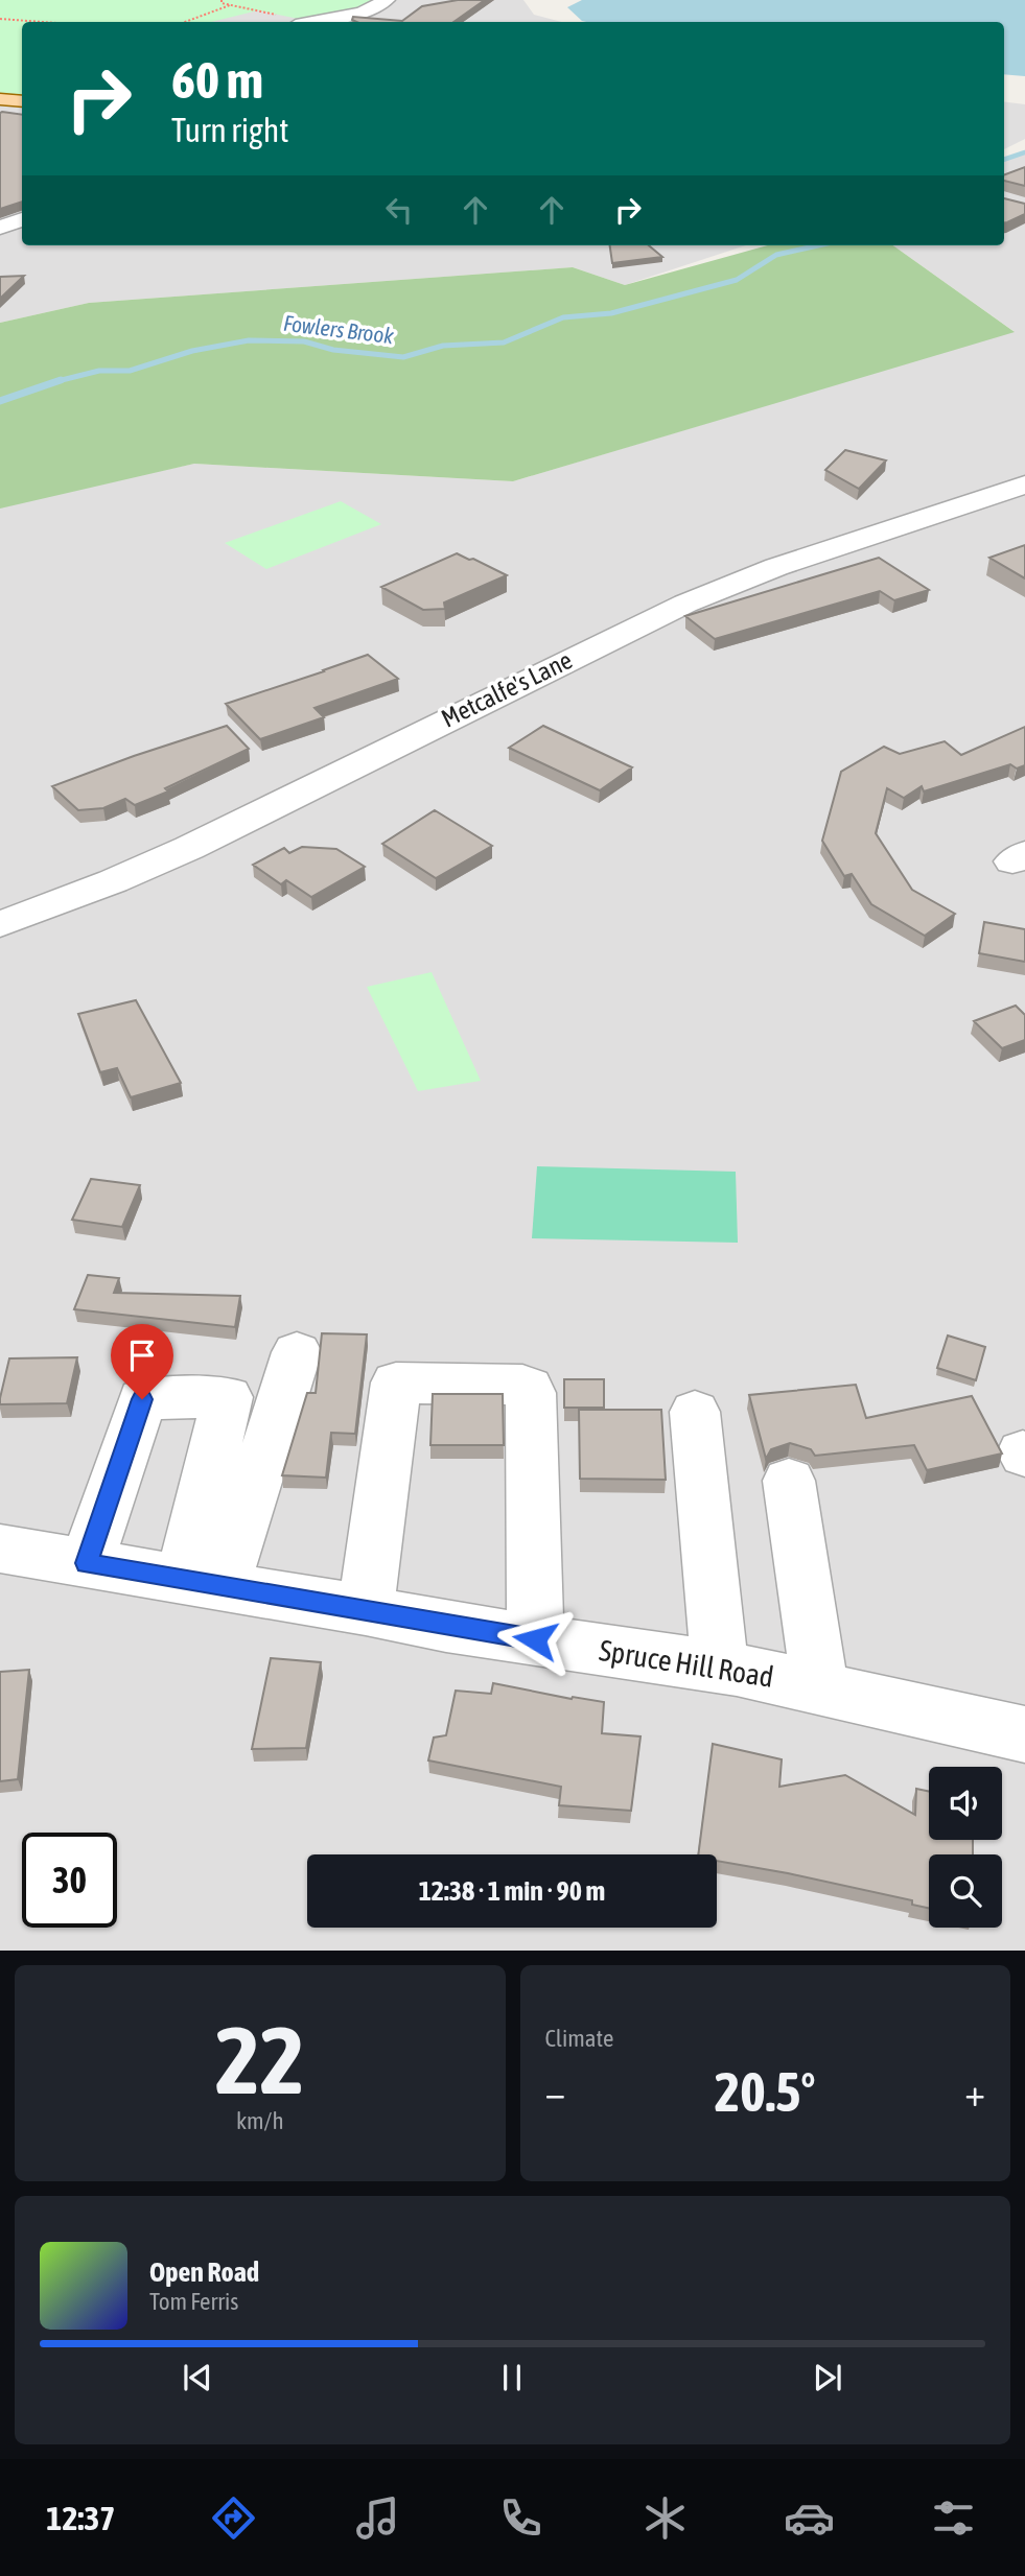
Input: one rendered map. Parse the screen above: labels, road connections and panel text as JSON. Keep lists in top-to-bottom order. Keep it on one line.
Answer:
{"streets":{"street":["Metcalfe's Lane","Spruce Hill Road"]},"water":["Fowlers Brook"],"page":{"turn":["60 m","Turn right"],"limit":"30","trip":"12:38 · 1 min · 90 m","tile":[["22","km/h"],"Climate"],"heat":["−","20.5°","+"],"song":["Open Road","Tom Ferris"],"tabs":"12:37"}}
